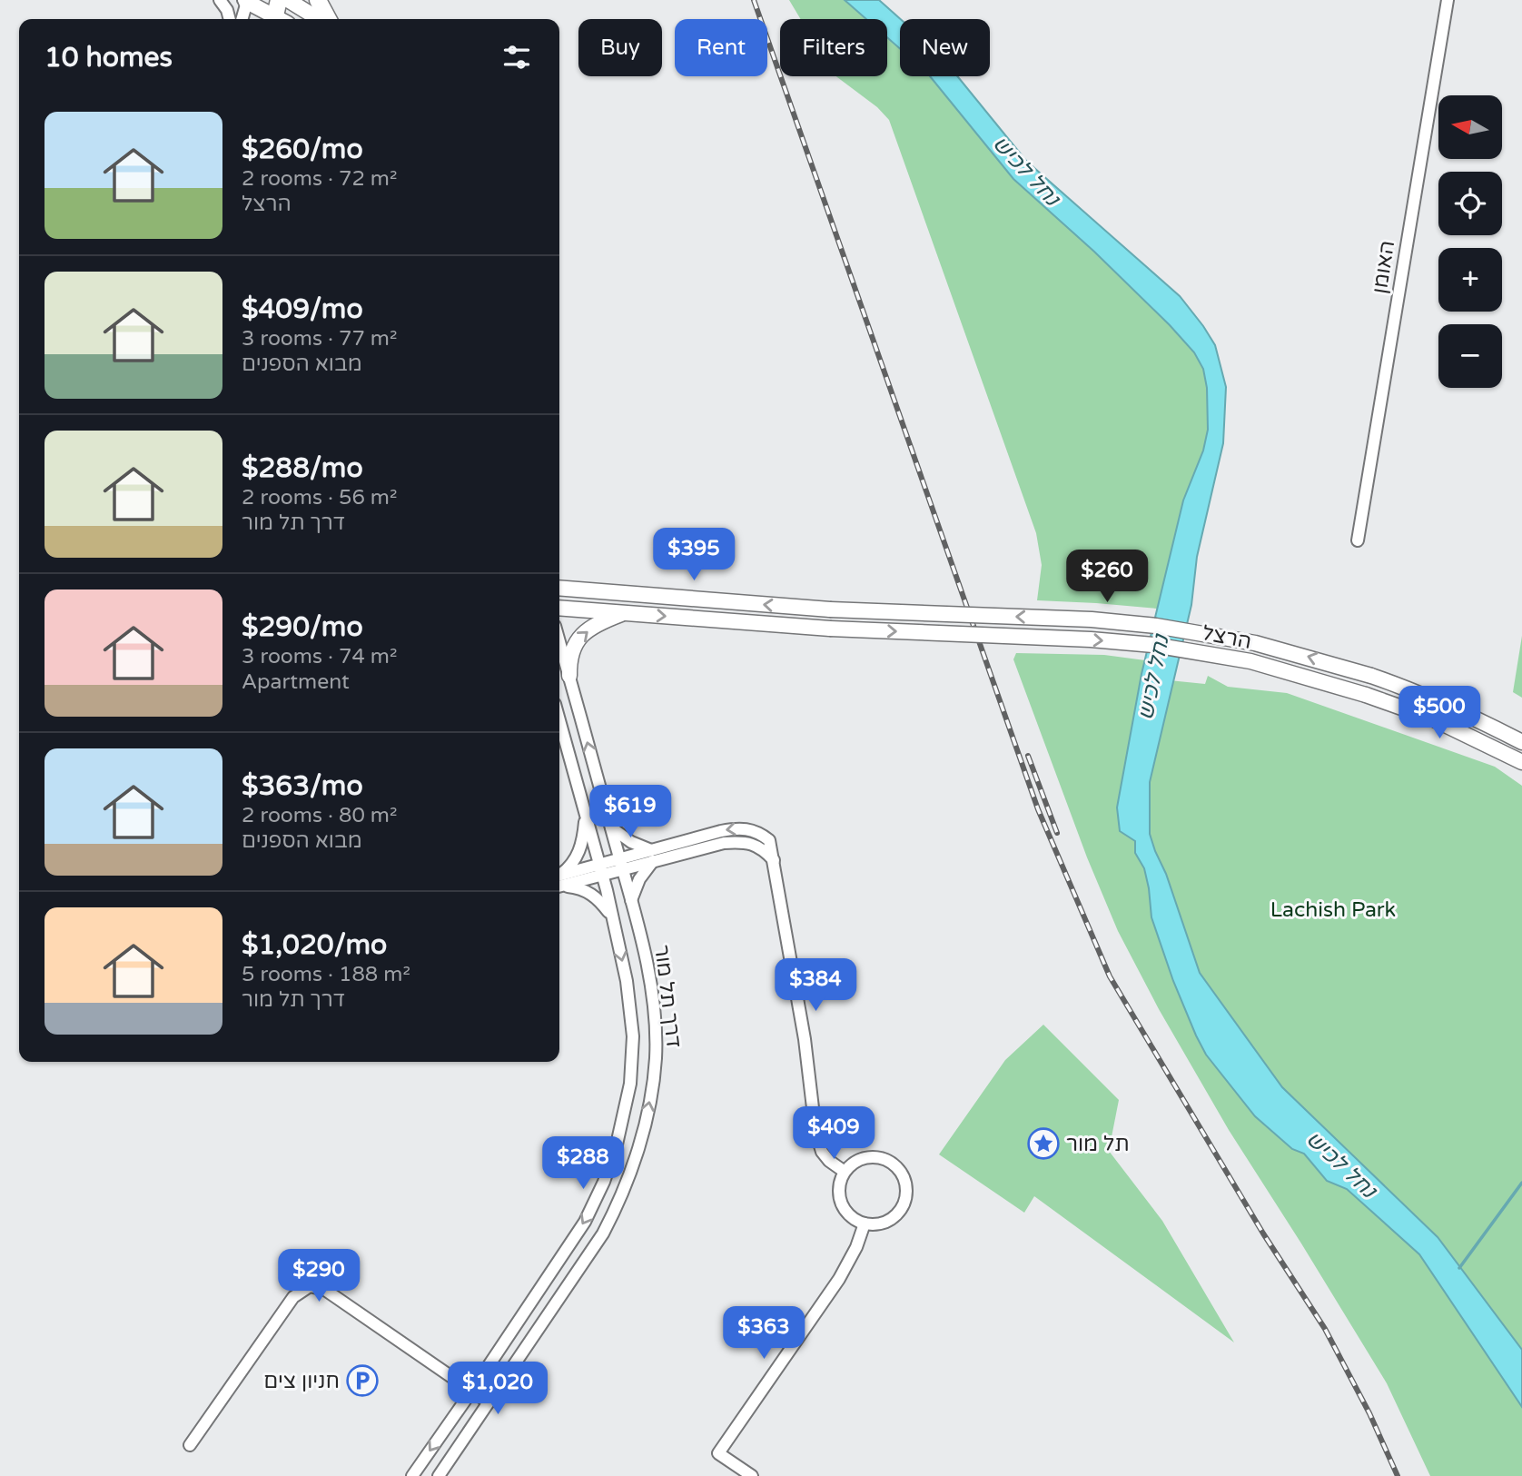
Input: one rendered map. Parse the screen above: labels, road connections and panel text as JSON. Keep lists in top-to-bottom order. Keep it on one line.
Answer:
{"streets":{"main road":["הרצל"],"street":["האומן","דרך תל מור"]},"water":["נחל לכיש"],"parks":["Lachish Park"],"places":{"place":["תל מור"],"parking":["חניון צים"]},"north":"left","page":{"chip":["Buy","Rent","Filters","New"],"heading":"10 homes","map_buttons":["+","−"],"list":[{"name":"$260/mo","note":"2 rooms · 72 m² · הרצל"},{"name":"$409/mo","note":"3 rooms · 77 m² · מבוא הספנים"},{"name":"$288/mo","note":"2 rooms · 56 m² · דרך תל מור"},{"name":"$290/mo","note":"3 rooms · 74 m² · Apartment"},{"name":"$363/mo","note":"2 rooms · 80 m² · מבוא הספנים"},{"name":"$1,020/mo","note":"5 rooms · 188 m² · דרך תל מור"}],"price":["$395","$260","$500","$619","$384","$409","$288","$290","$363","$1,020"]}}
